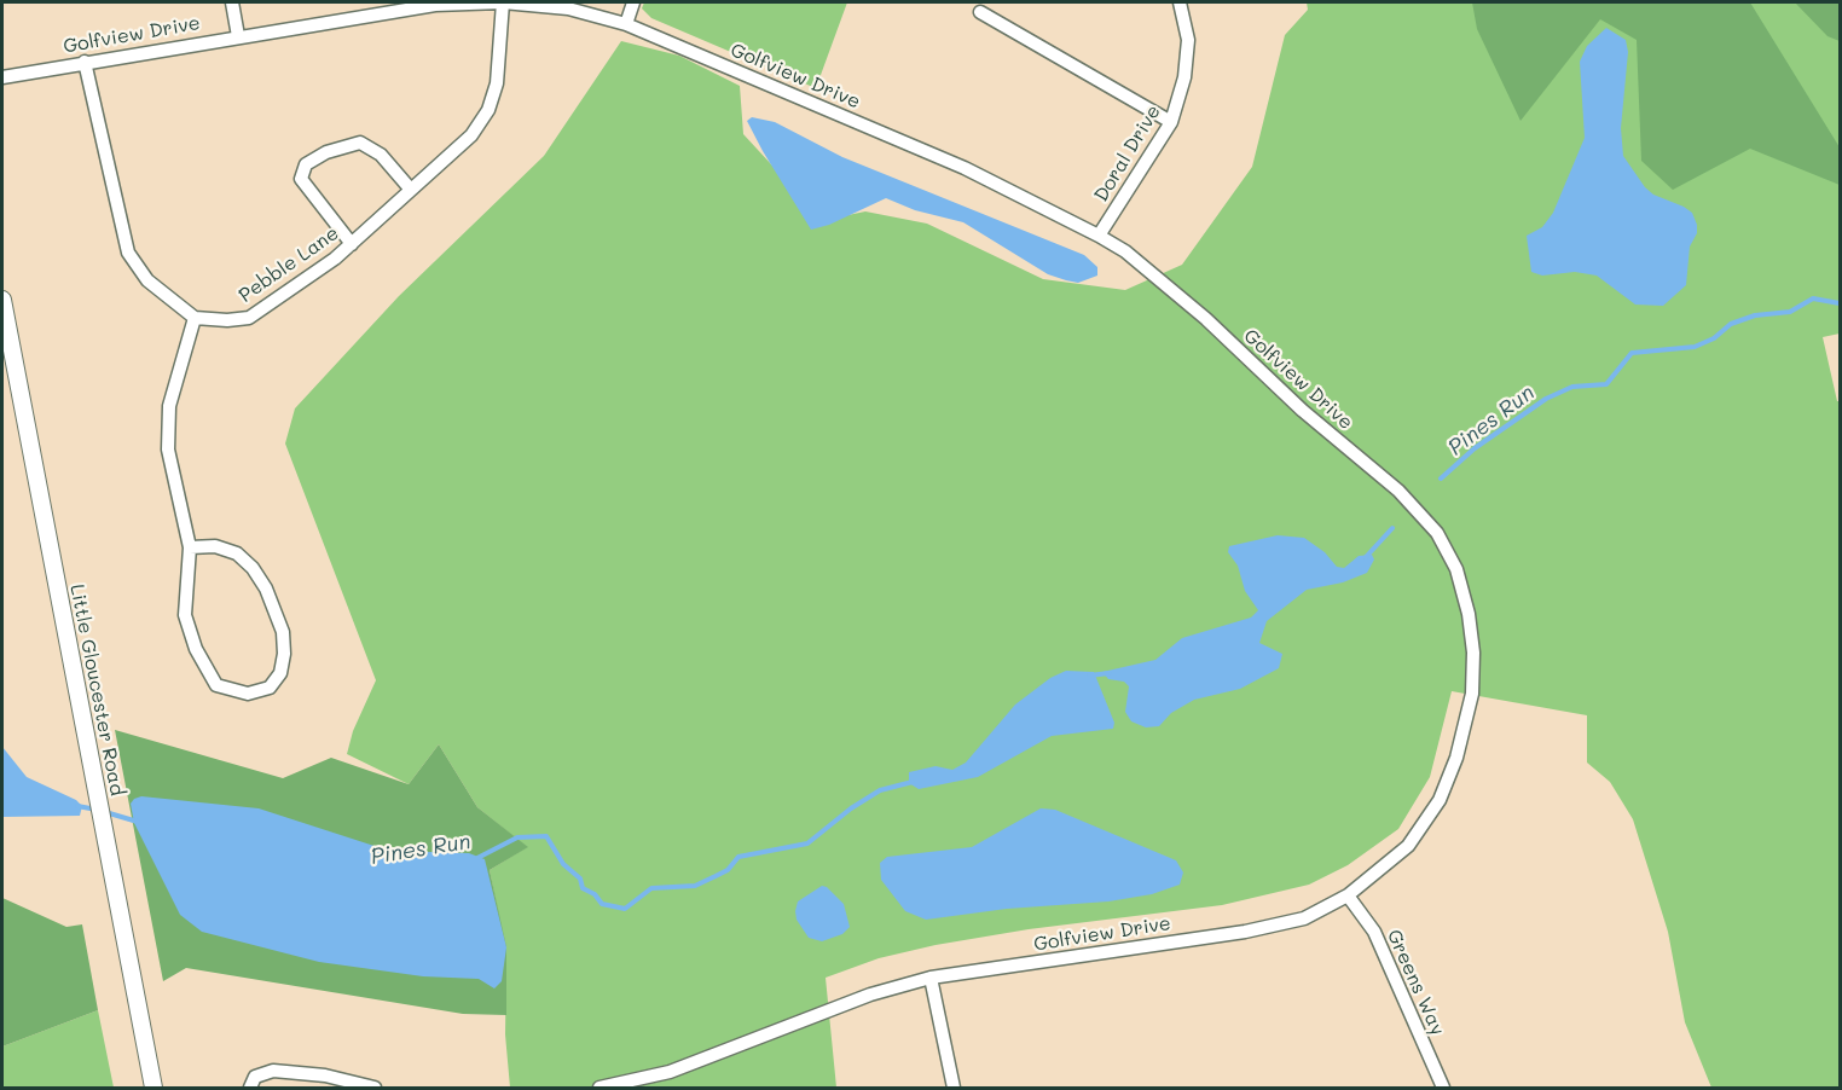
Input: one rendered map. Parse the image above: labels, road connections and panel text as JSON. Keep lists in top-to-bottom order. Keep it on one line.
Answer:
{"streets":{"street":["Golfview Drive","Doral Drive","Pebble Lane","Little Gloucester Road","Greens Way"]},"crossings":[["Golfview Drive","Doral Drive"],["Golfview Drive","Pebble Lane"],["Golfview Drive","Greens Way"]],"water":["Pines Run"]}
